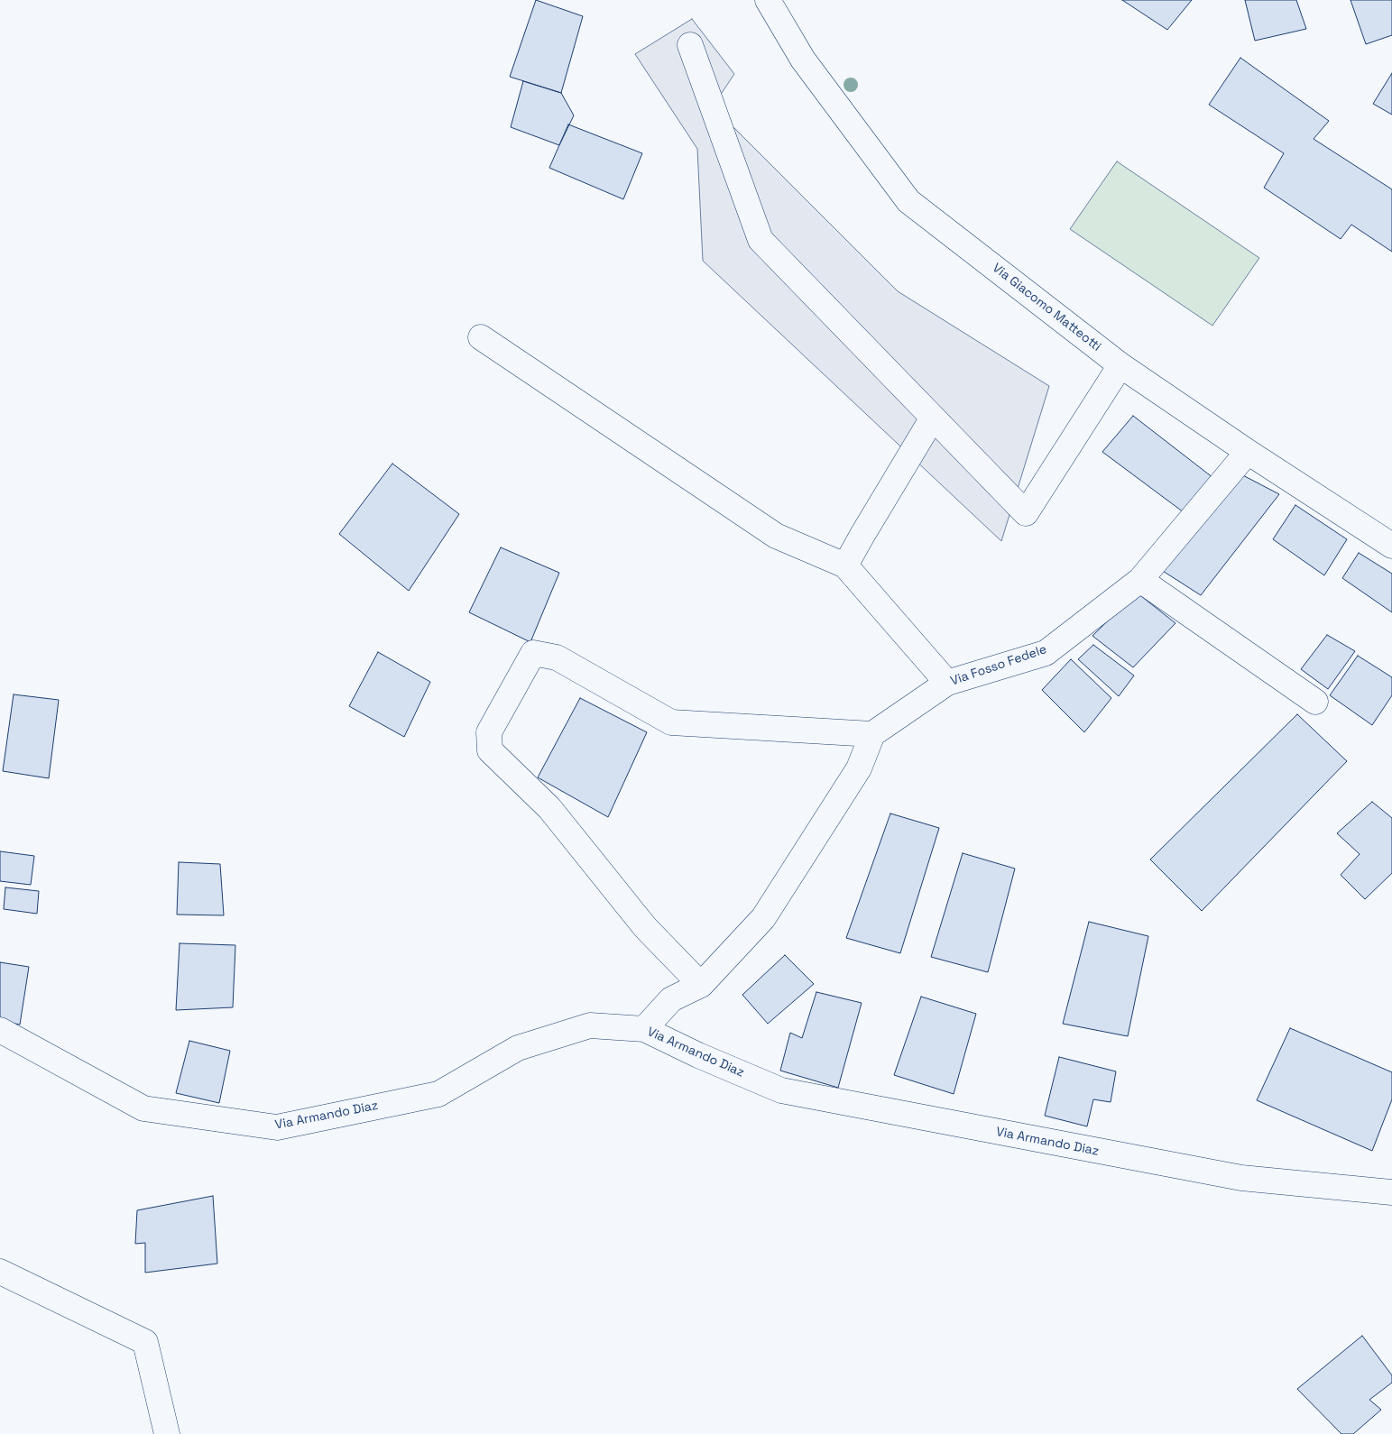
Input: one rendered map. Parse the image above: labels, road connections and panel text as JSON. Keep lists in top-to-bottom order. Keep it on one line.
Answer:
{"streets":{"street":["Via Giacomo Matteotti","Via Fosso Fedele","Via Armando Diaz"]},"crossings":[["Via Giacomo Matteotti","Via Fosso Fedele"]]}
